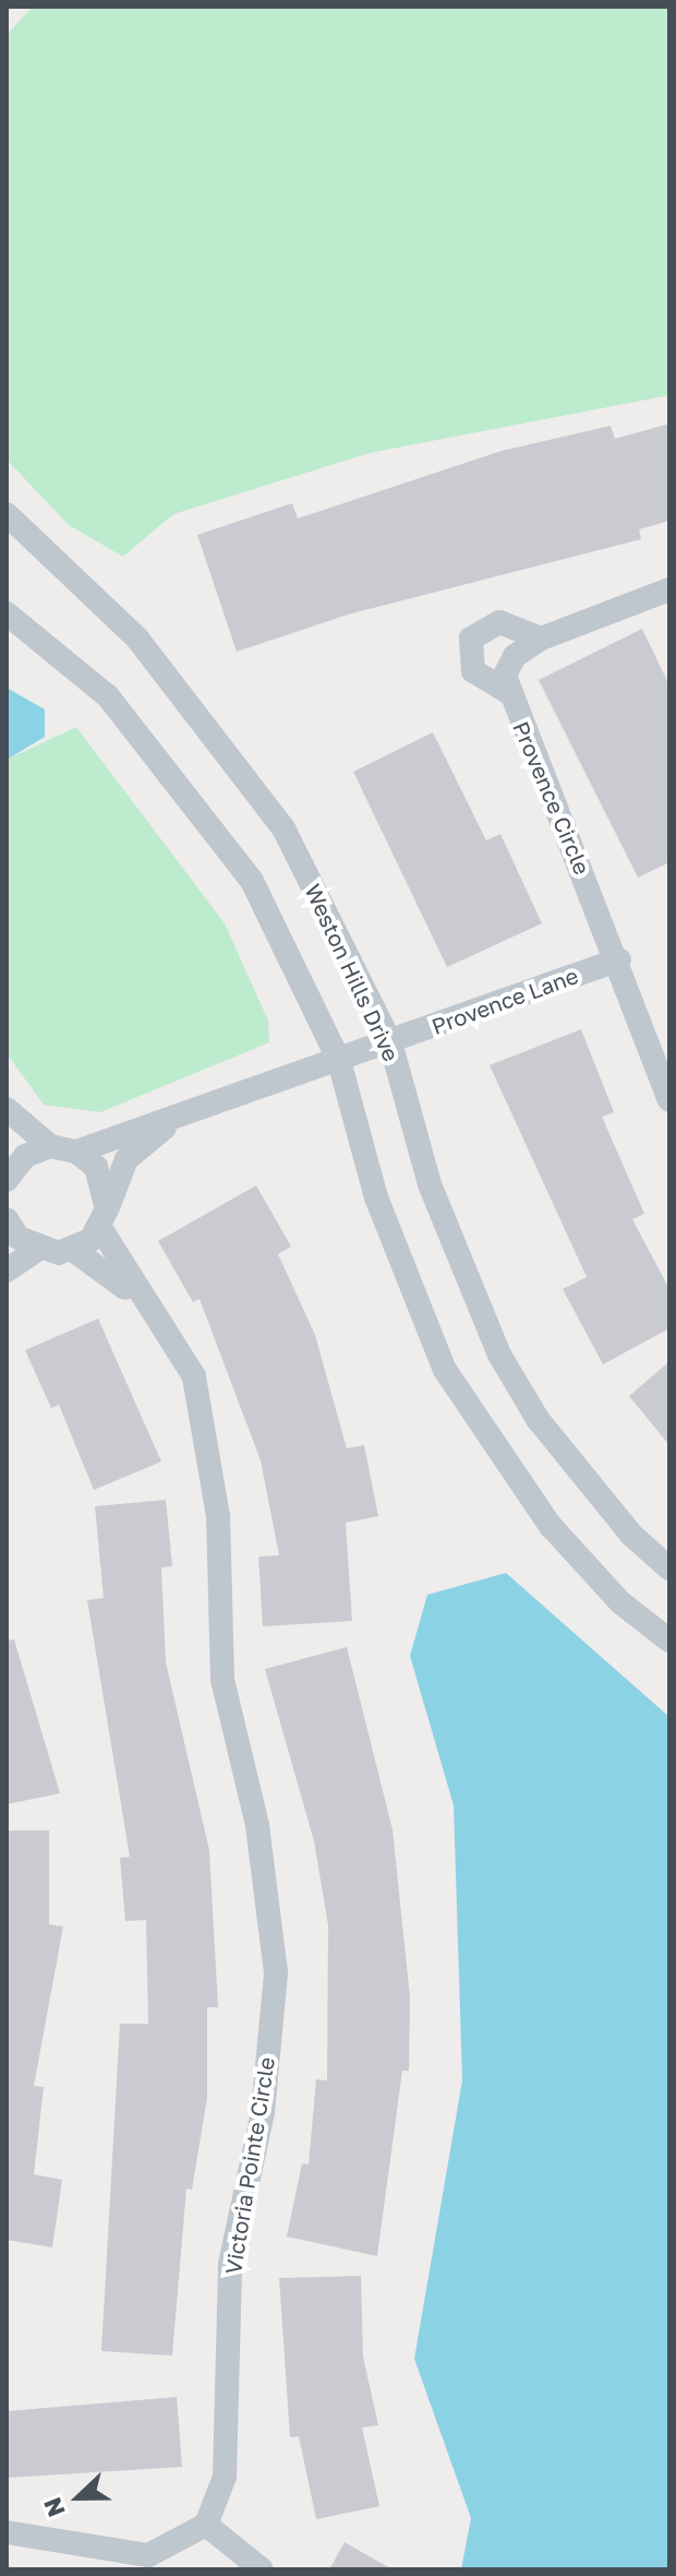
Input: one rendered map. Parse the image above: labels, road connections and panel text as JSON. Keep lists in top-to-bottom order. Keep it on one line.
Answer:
{"streets":{"street":["Provence Circle","Weston Hills Drive","Provence Lane","Victoria Pointe Circle"]},"crossings":[["Provence Circle","Provence Lane"],["Weston Hills Drive","Provence Lane"],["Provence Lane","Victoria Pointe Circle"]],"north":"left"}
